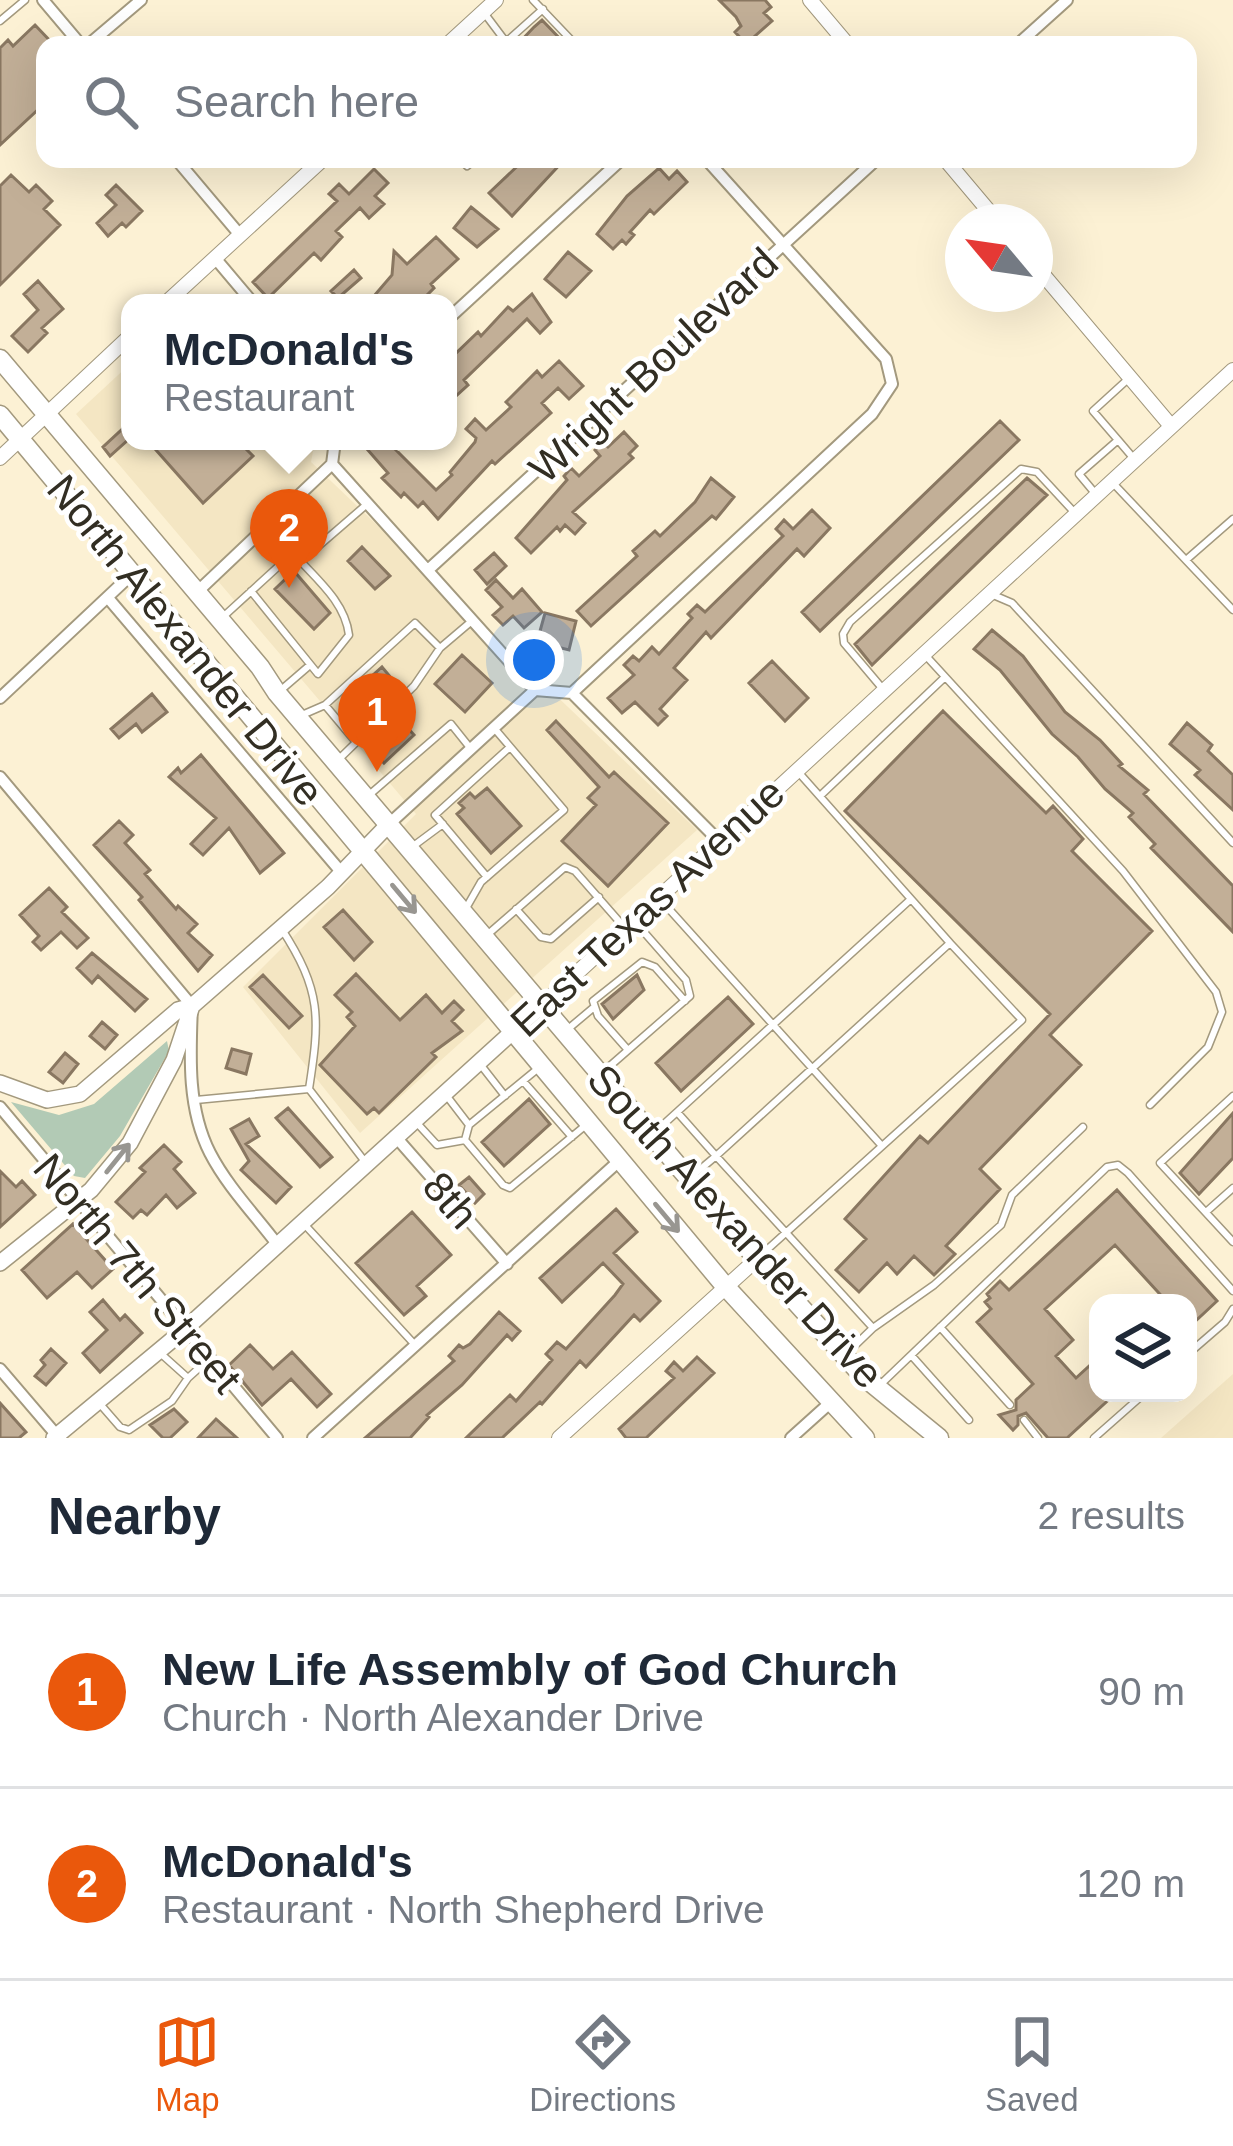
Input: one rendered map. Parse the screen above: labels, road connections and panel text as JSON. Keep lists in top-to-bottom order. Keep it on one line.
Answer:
{"streets":{"main road":["North Alexander Drive","East Texas Avenue","South Alexander Drive"],"street":["Wright Boulevard","8th","North 7th Street"]},"crossings":[["North Alexander Drive","East Texas Avenue"],["North Alexander Drive","South Alexander Drive"],["East Texas Avenue","8th"],["East Texas Avenue","South Alexander Drive"],["East Texas Avenue","North 7th Street"]],"north":"top left","page":{"search":"Search here","popup":["McDonald's","Restaurant"],"pins":["2","1"],"heading":["Nearby","2 results"],"list":[{"mark":"1","name":"New Life Assembly of God Church","note":"Church · North Alexander Drive","value":"90 m"},{"mark":"2","name":"McDonald's","note":"Restaurant · North Shepherd Drive","value":"120 m"}],"nav":["Map","Directions","Saved"]}}
